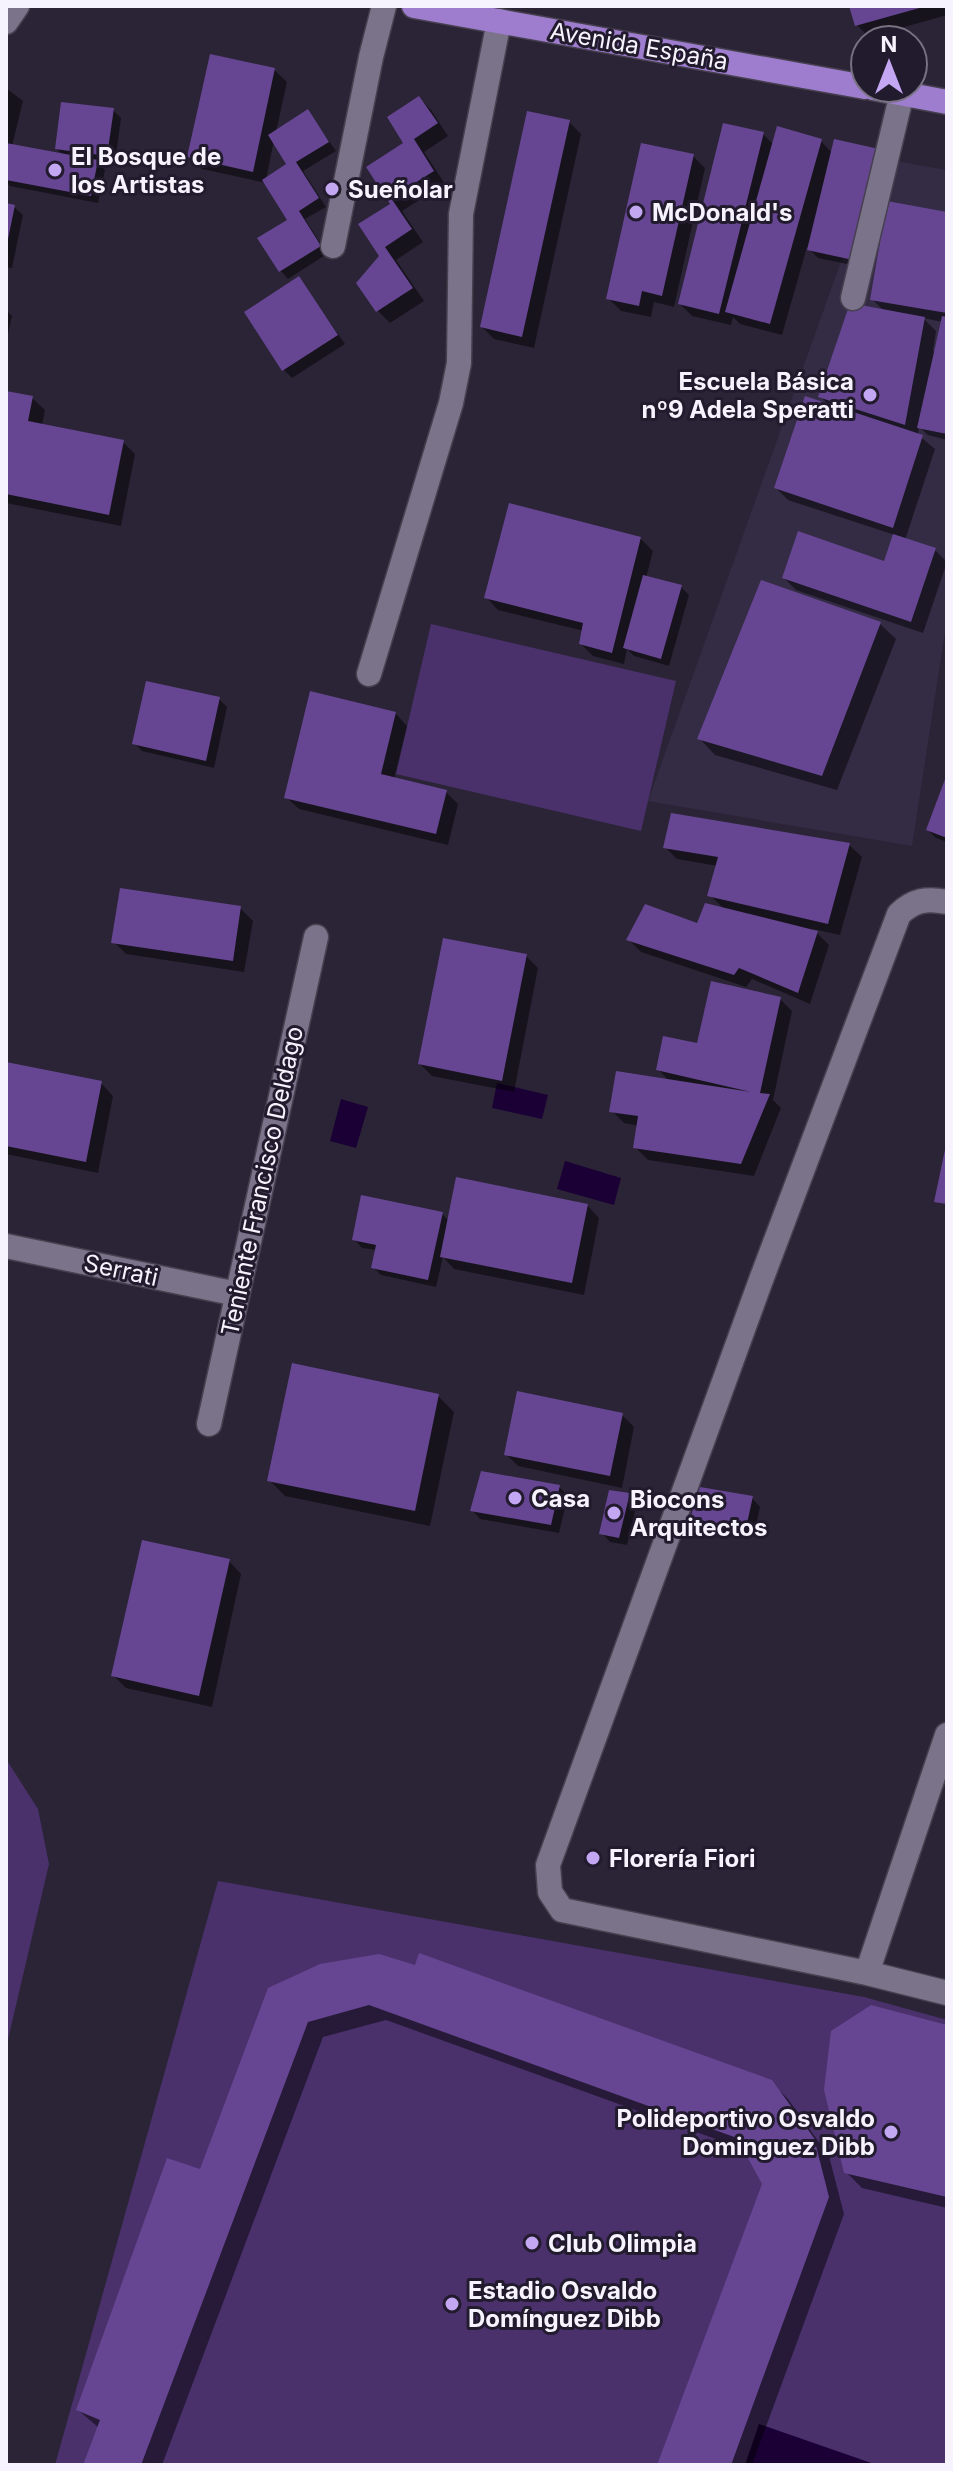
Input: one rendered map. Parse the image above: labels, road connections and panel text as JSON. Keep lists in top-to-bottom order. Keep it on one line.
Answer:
{"streets":{"main road":["Avenida España"],"street":["Teniente Francisco Deldago","Serrati"]},"crossings":[["Teniente Francisco Deldago","Serrati"]],"places":["El Bosque de los Artistas","Sueñolar","McDonald's","Escuela Básica nº9 Adela Speratti","Casa","Biocons Arquitectos","Florería Fiori","Polideportivo Osvaldo Dominguez Dibb","Club Olimpia","Estadio Osvaldo Domínguez Dibb"],"north":"top"}
